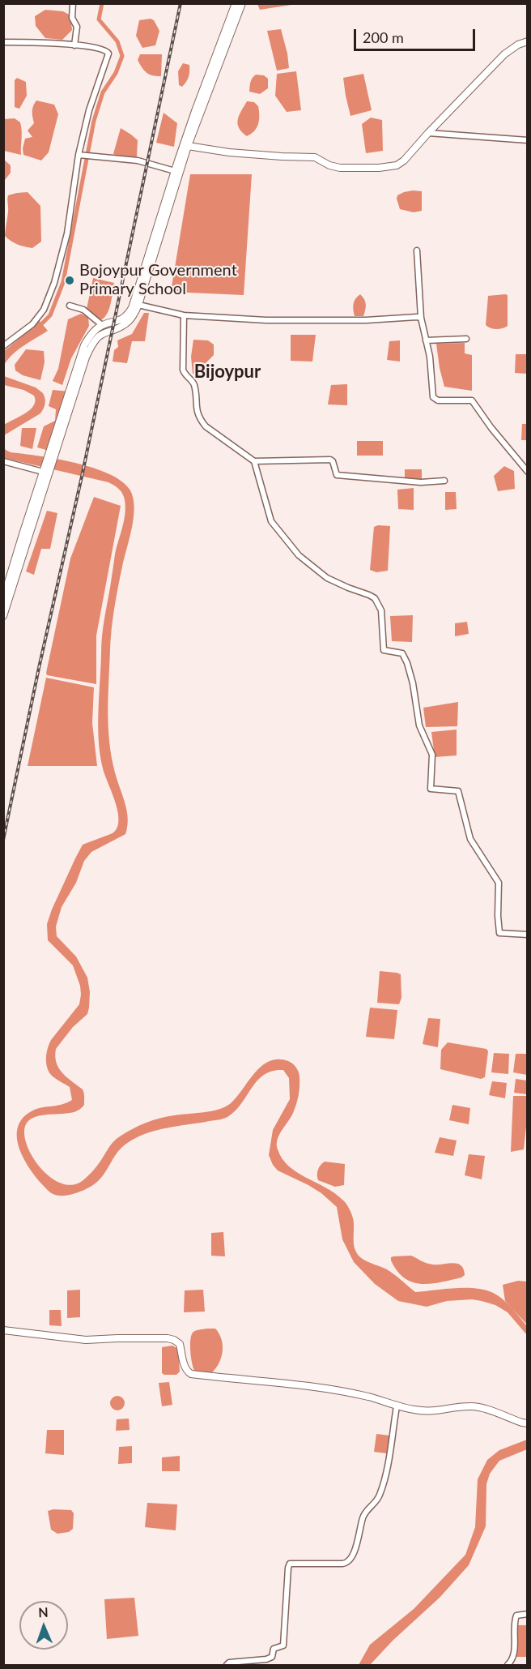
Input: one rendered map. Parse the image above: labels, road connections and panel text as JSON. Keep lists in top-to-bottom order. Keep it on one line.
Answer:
{"districts":["Bijoypur"],"places":["Bojoypur Government Primary School"],"scale_bar":"200 m","north":"top"}
